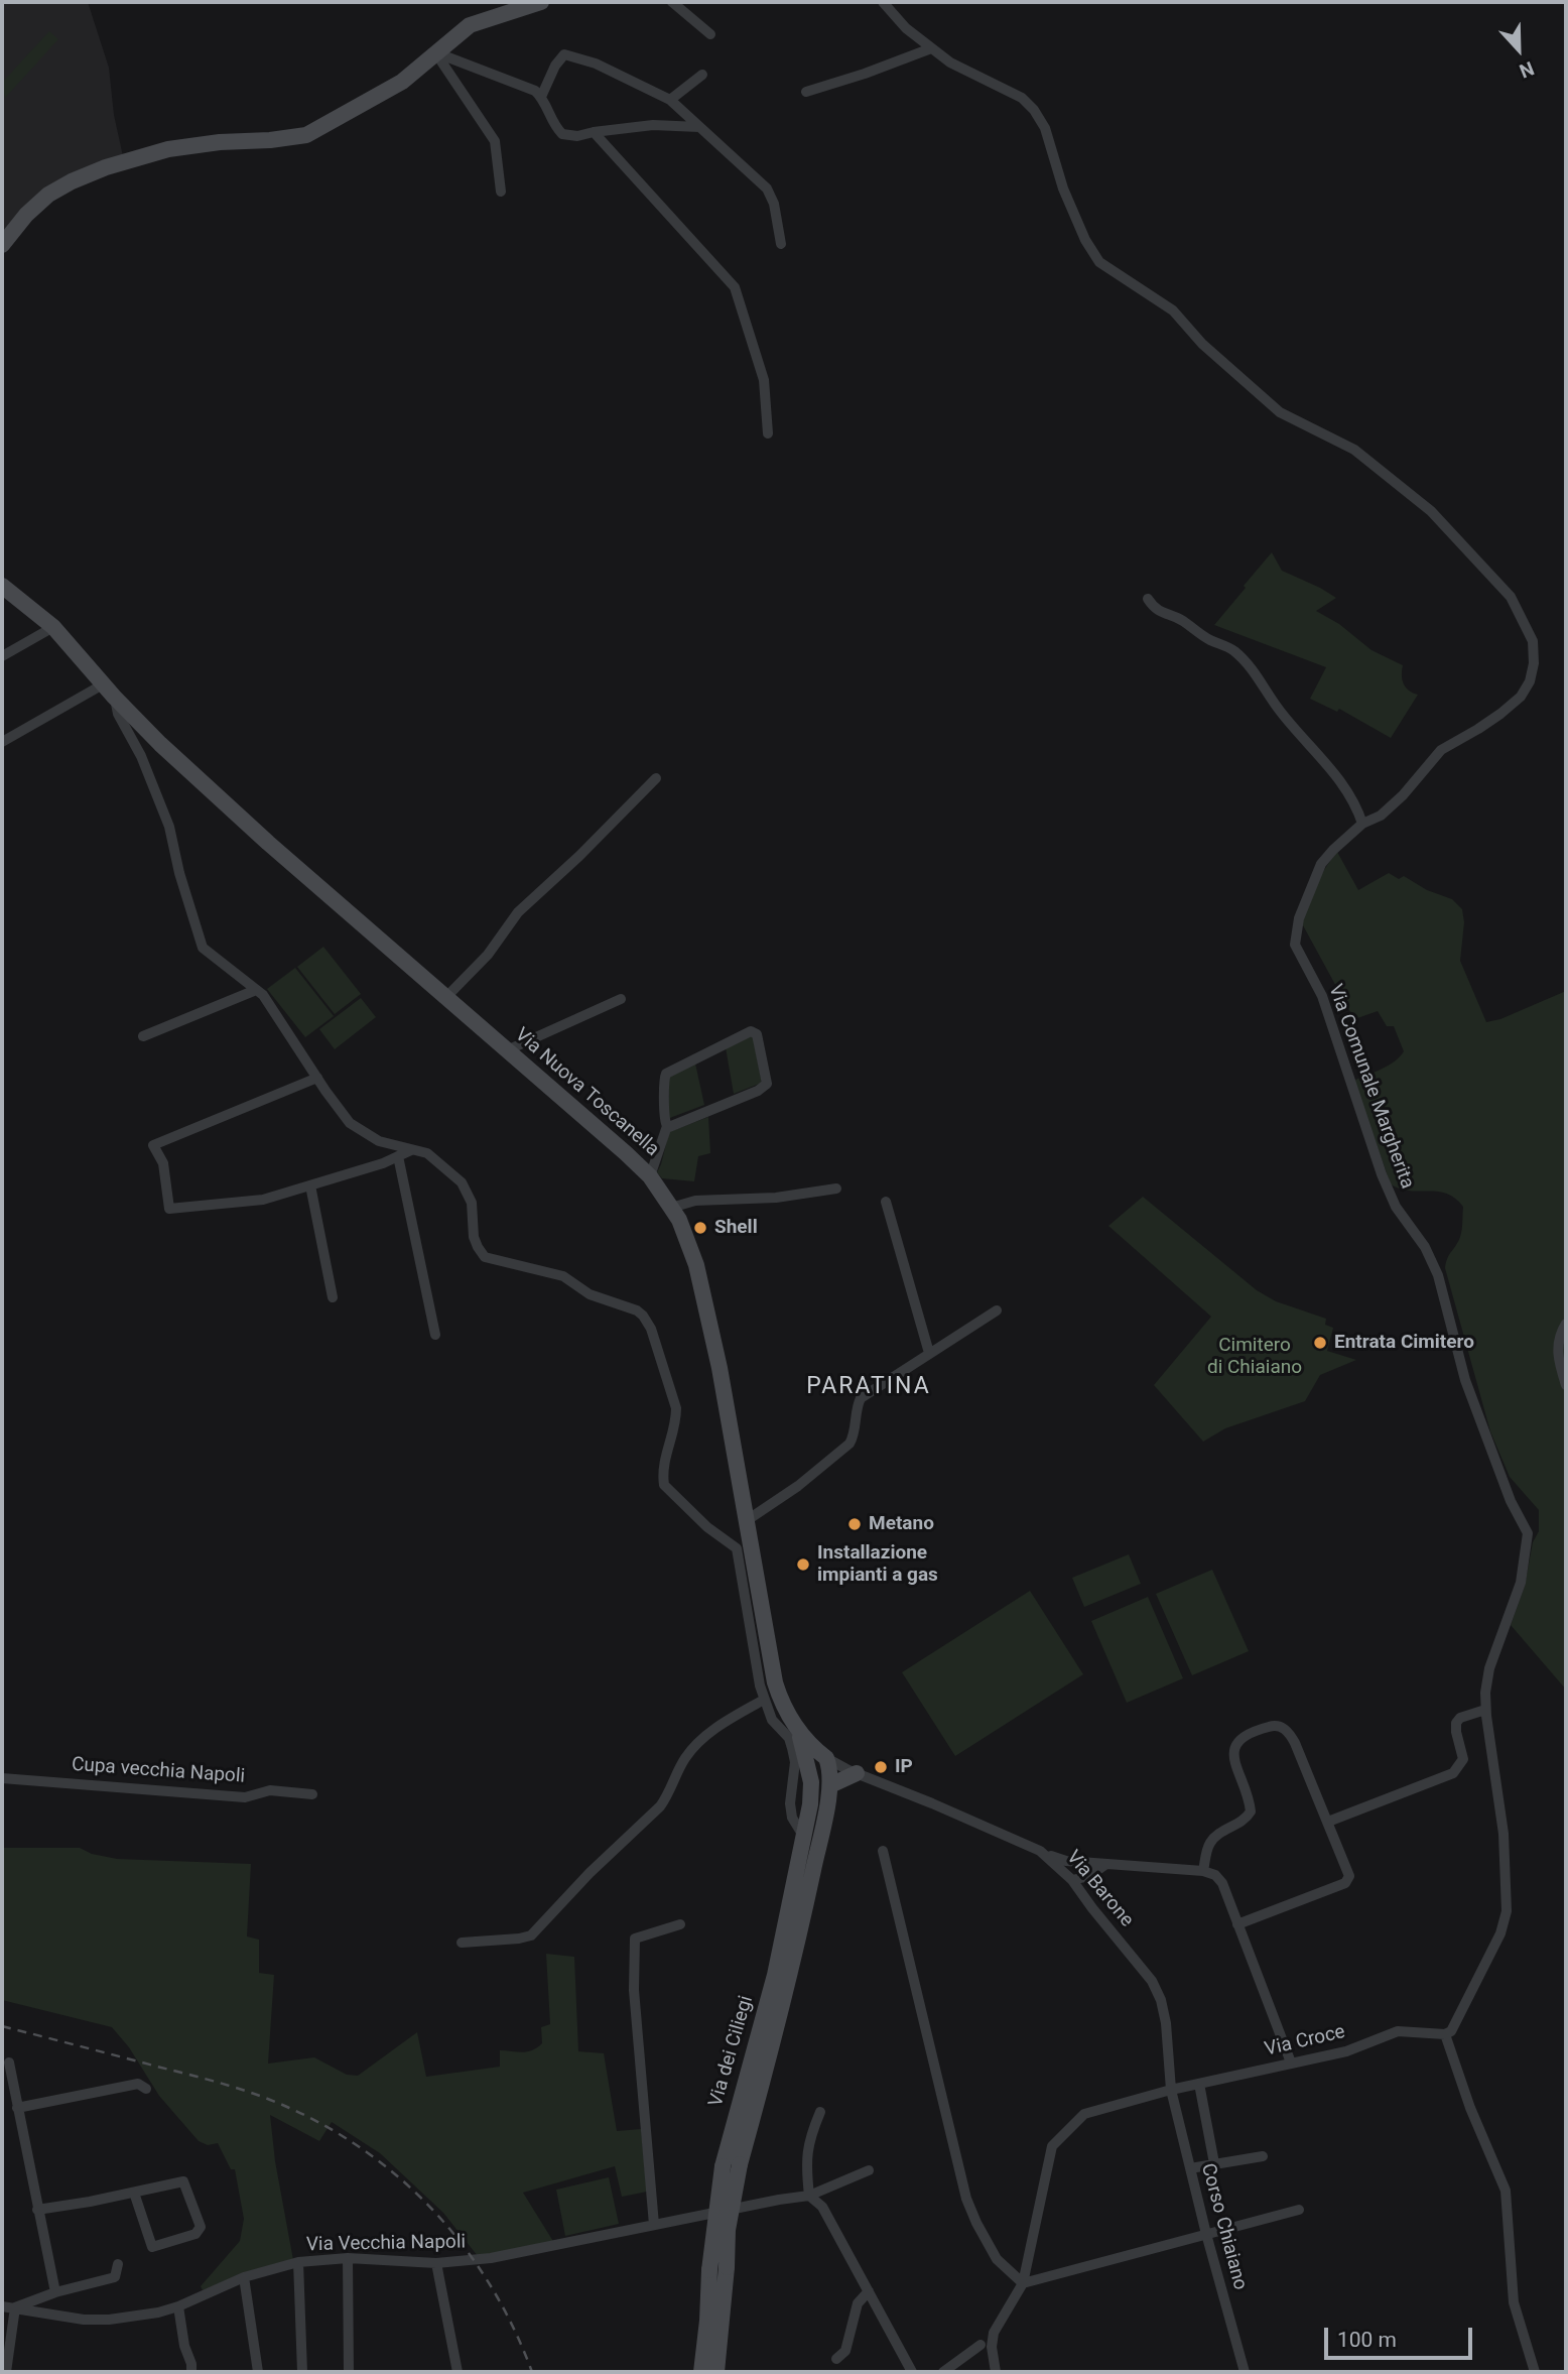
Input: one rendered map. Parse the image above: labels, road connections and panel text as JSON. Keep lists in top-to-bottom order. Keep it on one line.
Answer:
{"streets":{"main road":["Via Nuova Toscanella","Via dei Ciliegi"],"street":["Via Comunale Margherita","Cupa vecchia Napoli","Via Barone","Via Croce","Corso Chiaiano","Via Vecchia Napoli"]},"crossings":[["Via Comunale Margherita","Via Croce"],["Via Nuova Toscanella","Via Barone"],["Via Nuova Toscanella","Via dei Ciliegi"],["Via Barone","Via Croce"],["Via Barone","Via dei Ciliegi"],["Via Barone","Corso Chiaiano"],["Via Croce","Corso Chiaiano"]],"districts":["PARATINA"],"parks":["Cimitero di Chiaiano"],"places":["Shell","Entrata Cimitero","Metano","Installazione impianti a gas","IP"],"scale_bar":"100 m","north":"bottom"}
